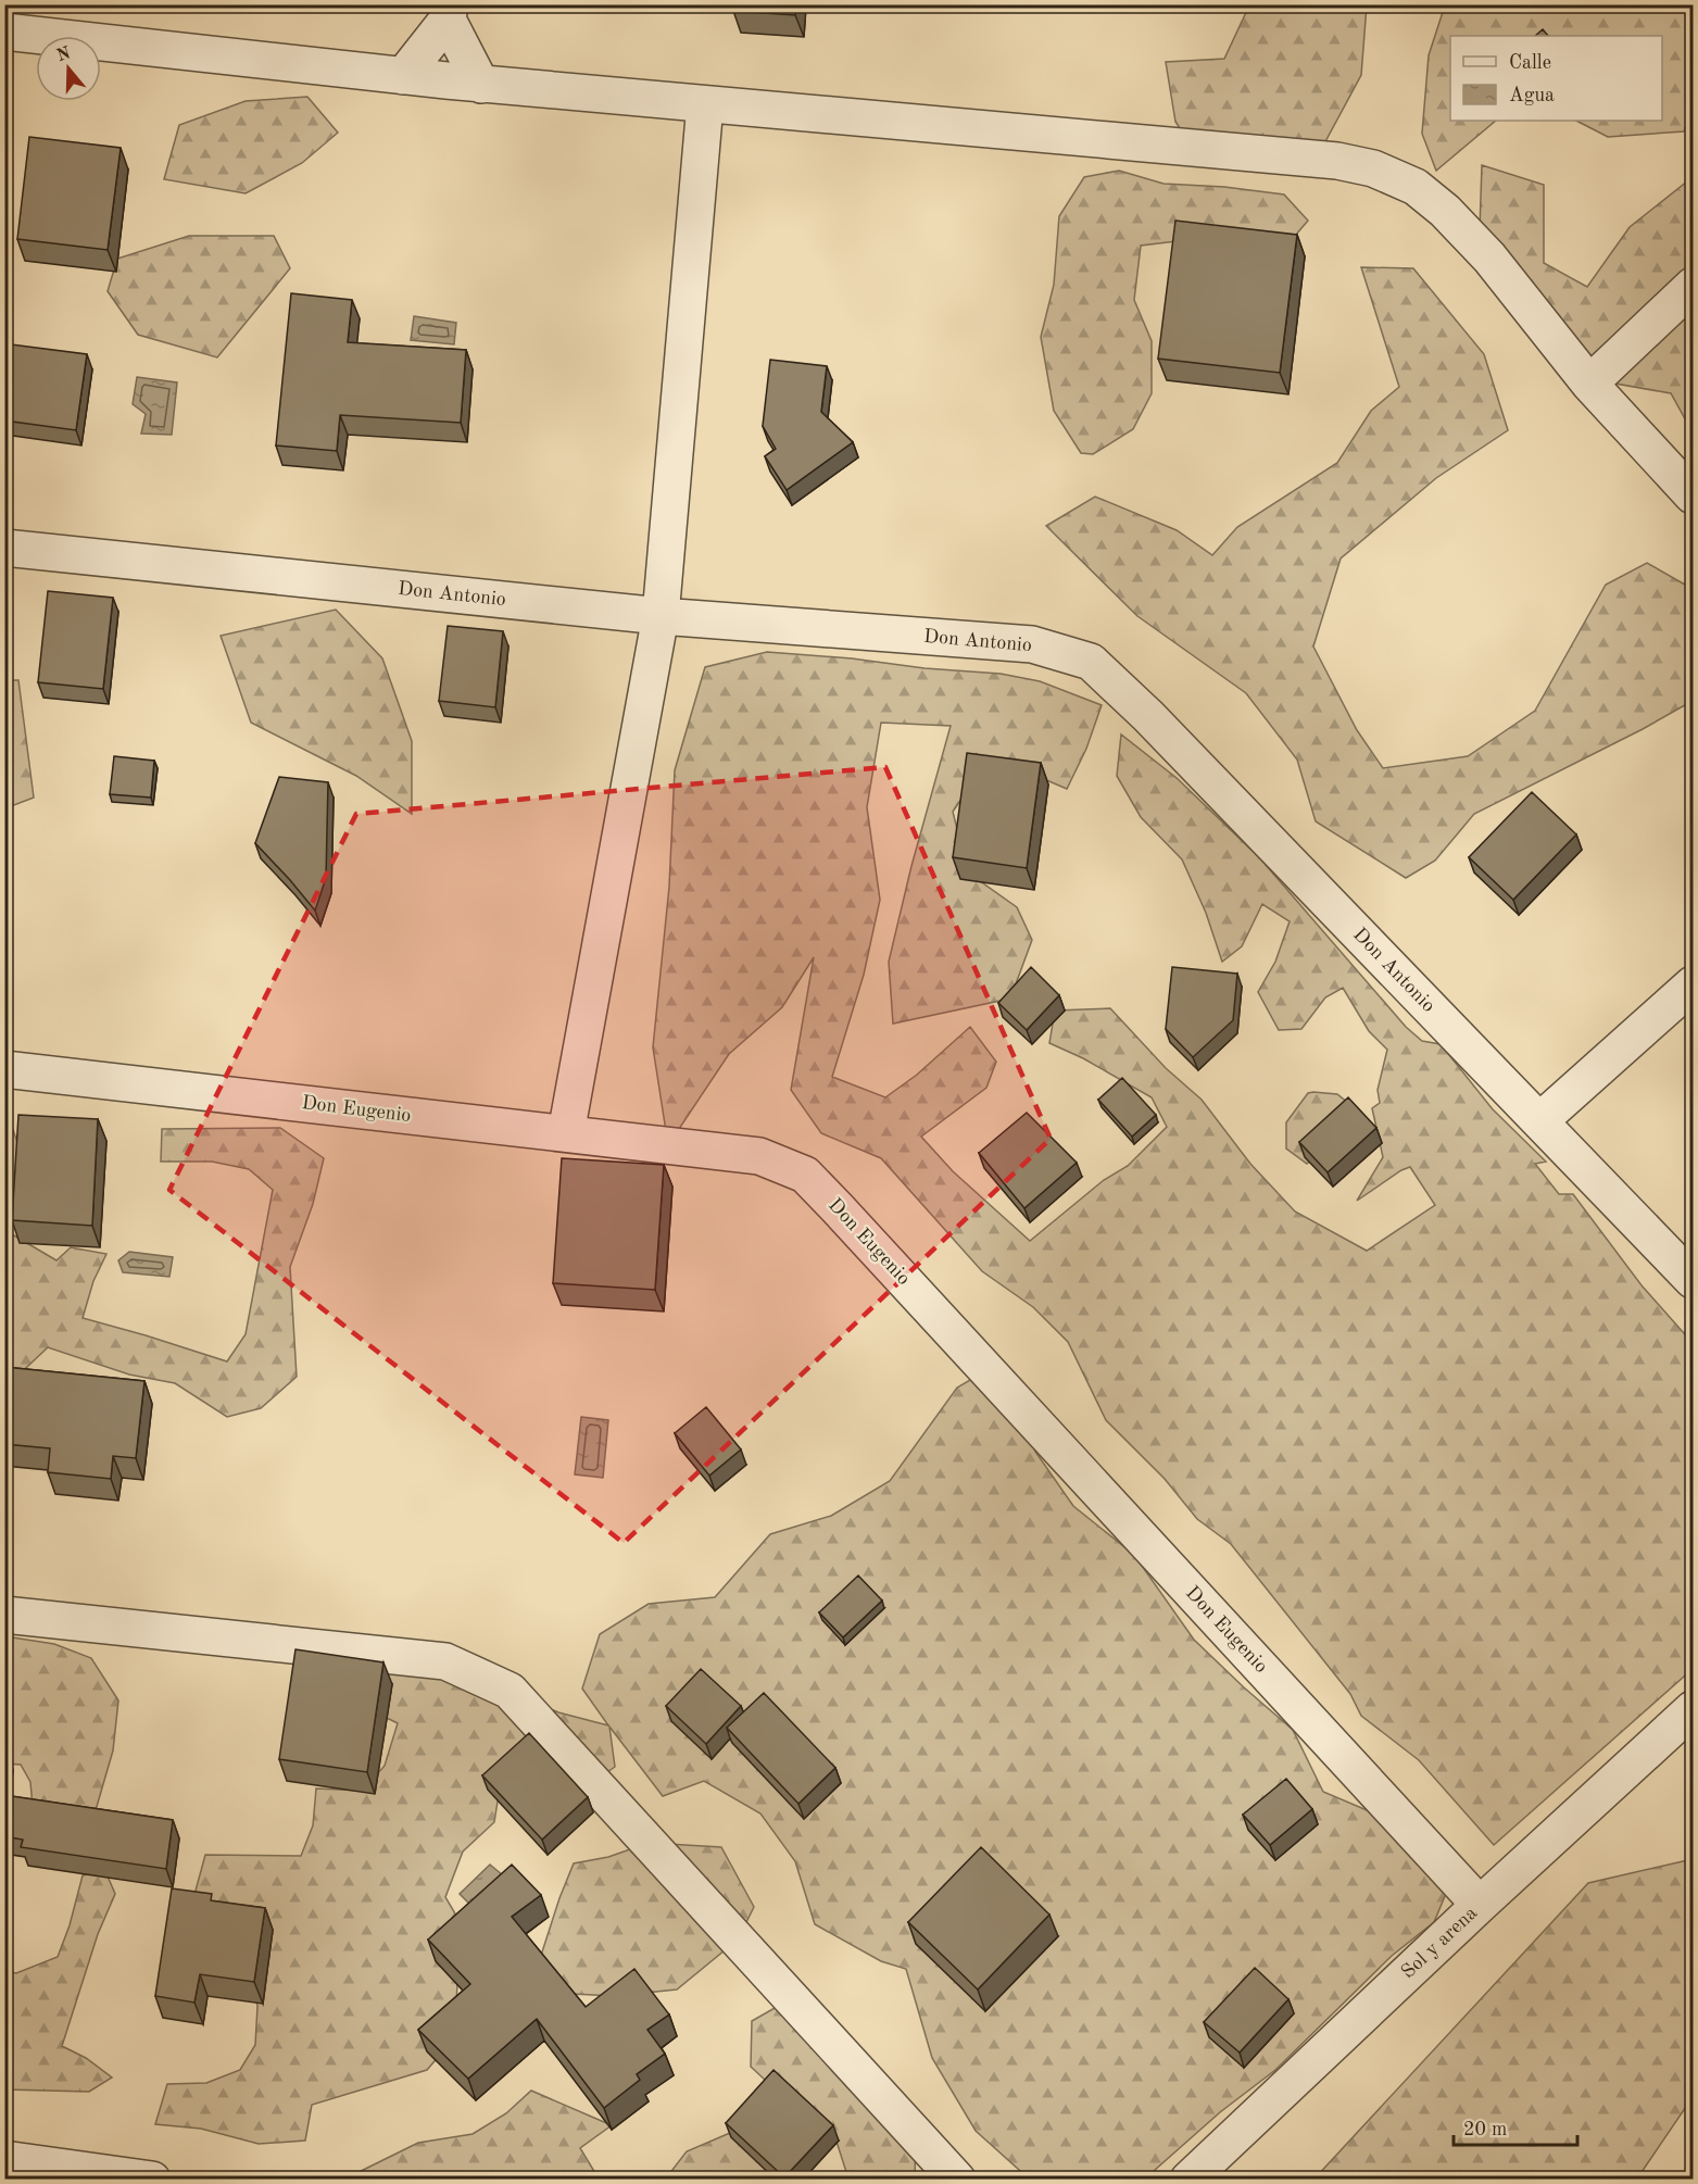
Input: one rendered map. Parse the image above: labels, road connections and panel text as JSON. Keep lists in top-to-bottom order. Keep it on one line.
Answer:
{"streets":{"street":["Don Antonio","Don Eugenio","Sol y arena"]},"crossings":[["Don Eugenio","Sol y arena"]],"legend":["Calle","Agua"],"scale_bar":"20 m","north":"top"}
